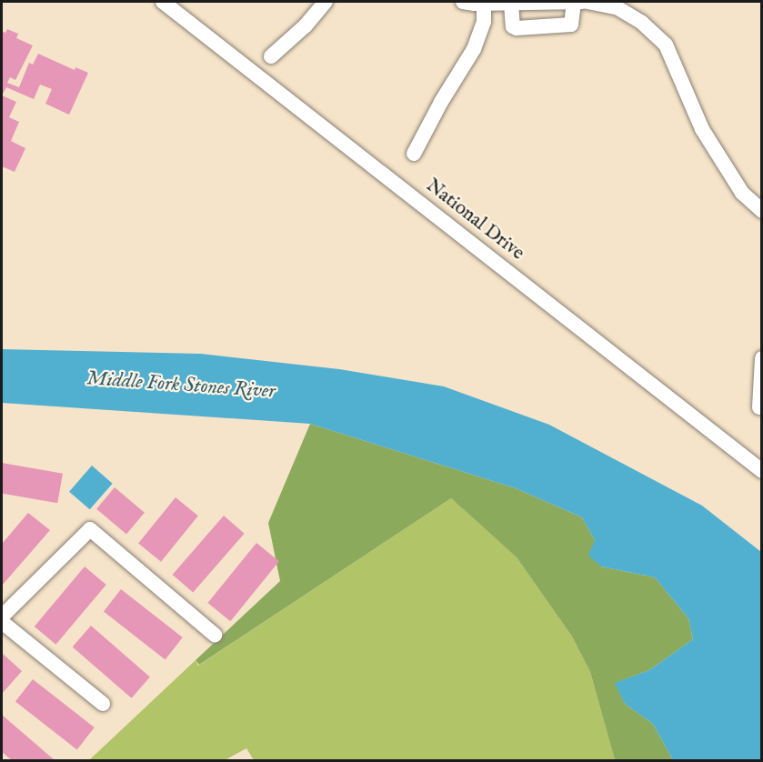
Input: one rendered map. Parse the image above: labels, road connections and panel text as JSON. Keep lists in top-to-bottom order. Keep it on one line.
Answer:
{"streets":{"street":["National Drive"]},"water":["Middle Fork Stones River"]}
